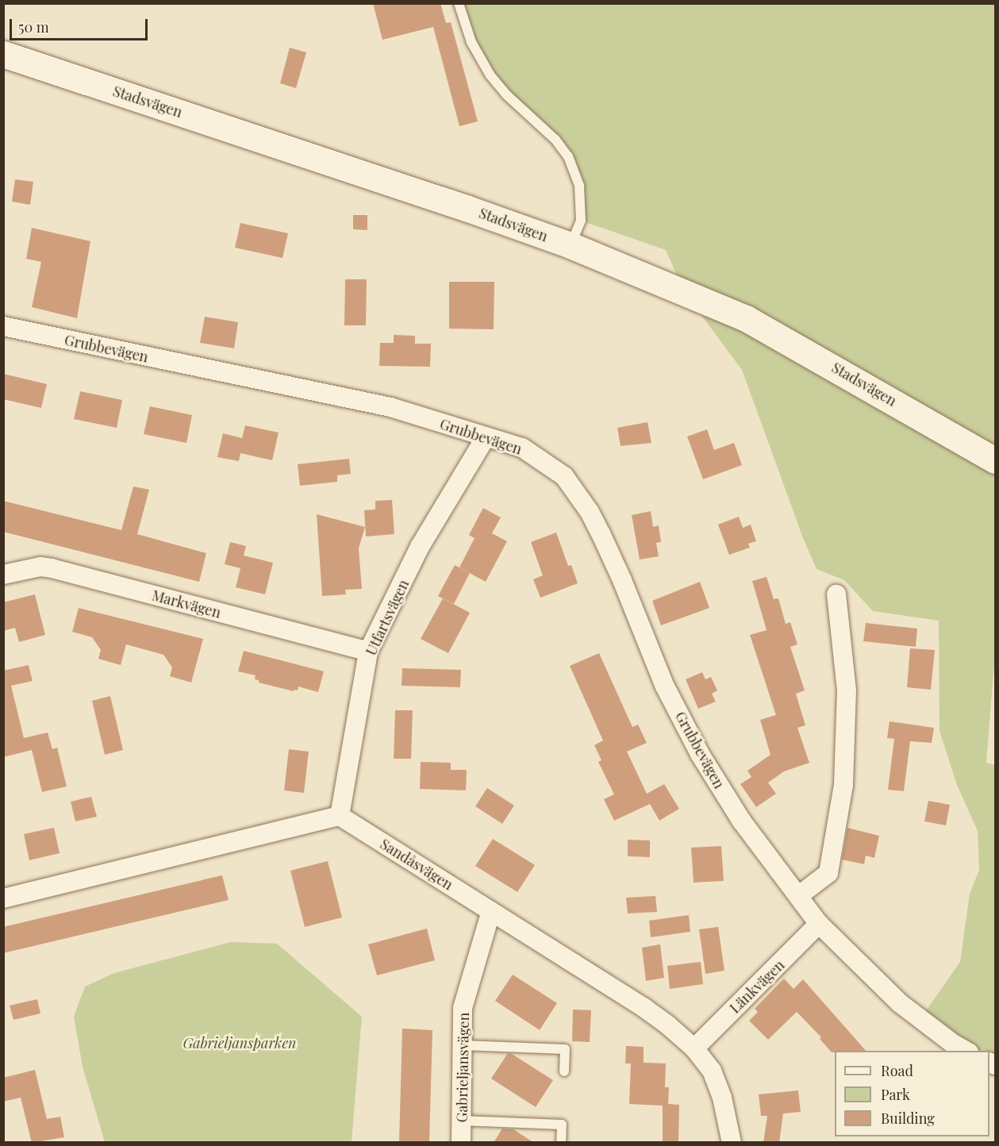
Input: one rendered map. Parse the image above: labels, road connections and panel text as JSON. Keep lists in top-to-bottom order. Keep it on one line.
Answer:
{"streets":{"main road":["Stadsvägen"],"street":["Grubbevägen","Markvägen","Utfartsvägen","Sandåsvägen","Länkvägen","Gabrieljansvägen"]},"crossings":[["Grubbevägen","Utfartsvägen"],["Grubbevägen","Länkvägen"],["Markvägen","Utfartsvägen"],["Utfartsvägen","Sandåsvägen"],["Sandåsvägen","Länkvägen"],["Sandåsvägen","Gabrieljansvägen"]],"parks":["Gabrieljansparken"],"legend":["Road","Park","Building"],"scale_bar":"50 m"}
